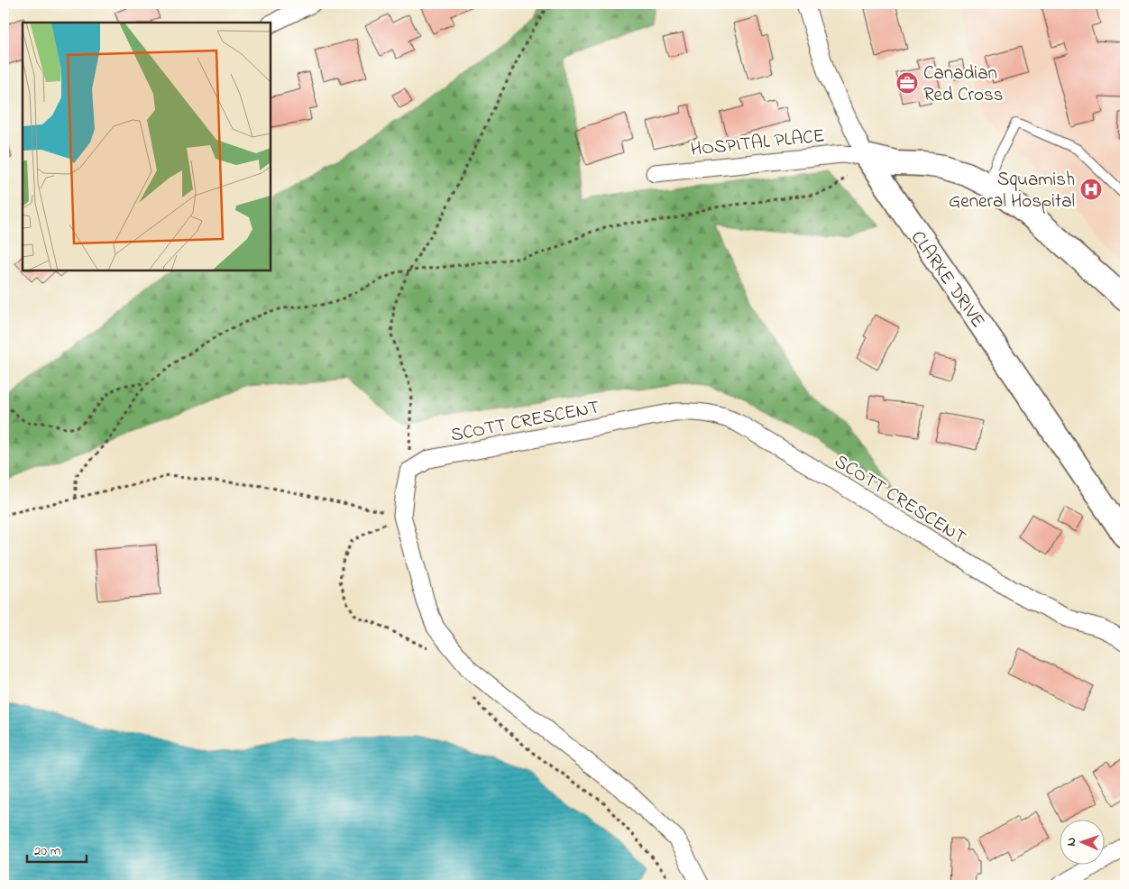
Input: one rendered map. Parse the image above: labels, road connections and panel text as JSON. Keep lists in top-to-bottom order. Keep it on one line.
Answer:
{"streets":{"street":["HOSPITAL PLACE","CLARKE DRIVE","SCOTT CRESCENT"]},"crossings":[["HOSPITAL PLACE","CLARKE DRIVE"]],"places":{"office":["Canadian Red Cross"],"hospital":["Squamish General Hospital"]},"scale_bar":"20 m","north":"left"}
